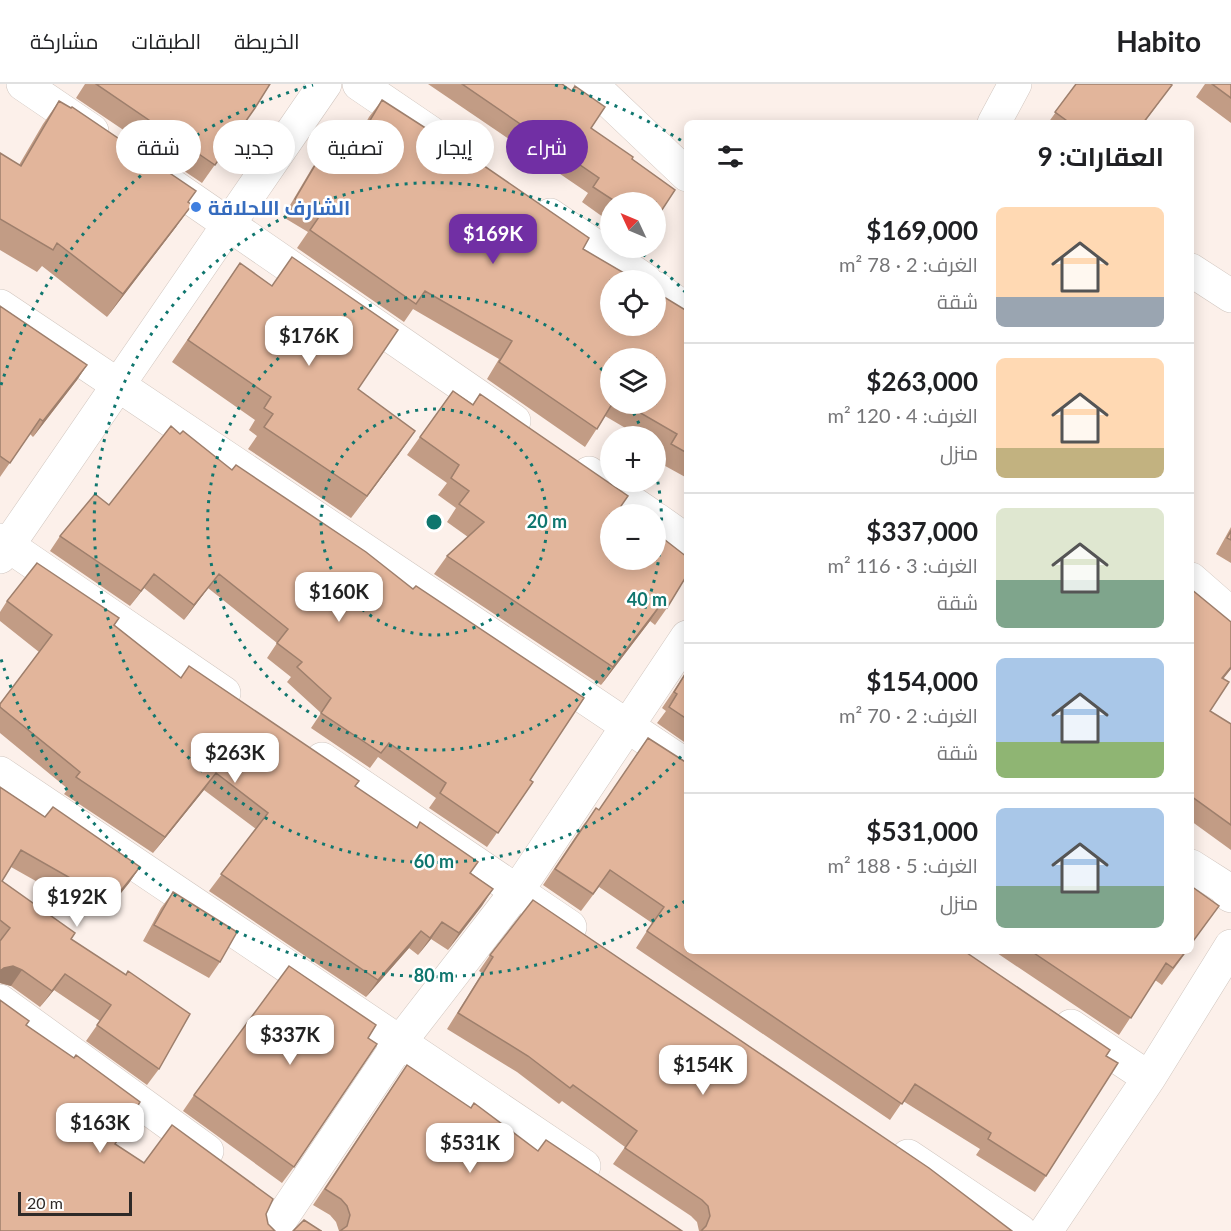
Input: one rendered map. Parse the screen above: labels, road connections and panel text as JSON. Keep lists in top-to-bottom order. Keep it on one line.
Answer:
{"places":["الشارف اللحلاقة"],"scale_bar":"20 m","north":"top left","page":{"header":"Habito","nav":["الخريطة","الطبقات","مشاركة"],"chip":["شراء","إيجار","تصفية","جديد","شقة"],"heading":"العقارات: 9","map_buttons":["+","−"],"list":[{"name":"$169,000","note":"الغرف: 2 · 78 m² · شقة"},{"name":"$263,000","note":"الغرف: 4 · 120 m² · منزل"},{"name":"$337,000","note":"الغرف: 3 · 116 m² · شقة"},{"name":"$154,000","note":"الغرف: 2 · 70 m² · شقة"},{"name":"$531,000","note":"الغرف: 5 · 188 m² · منزل"}],"price":["$169K","$176K","$160K","$263K","$192K","$337K","$154K","$163K","$531K"],"scale":"20 m"},"rings":["20 m","40 m","60 m","80 m"]}
